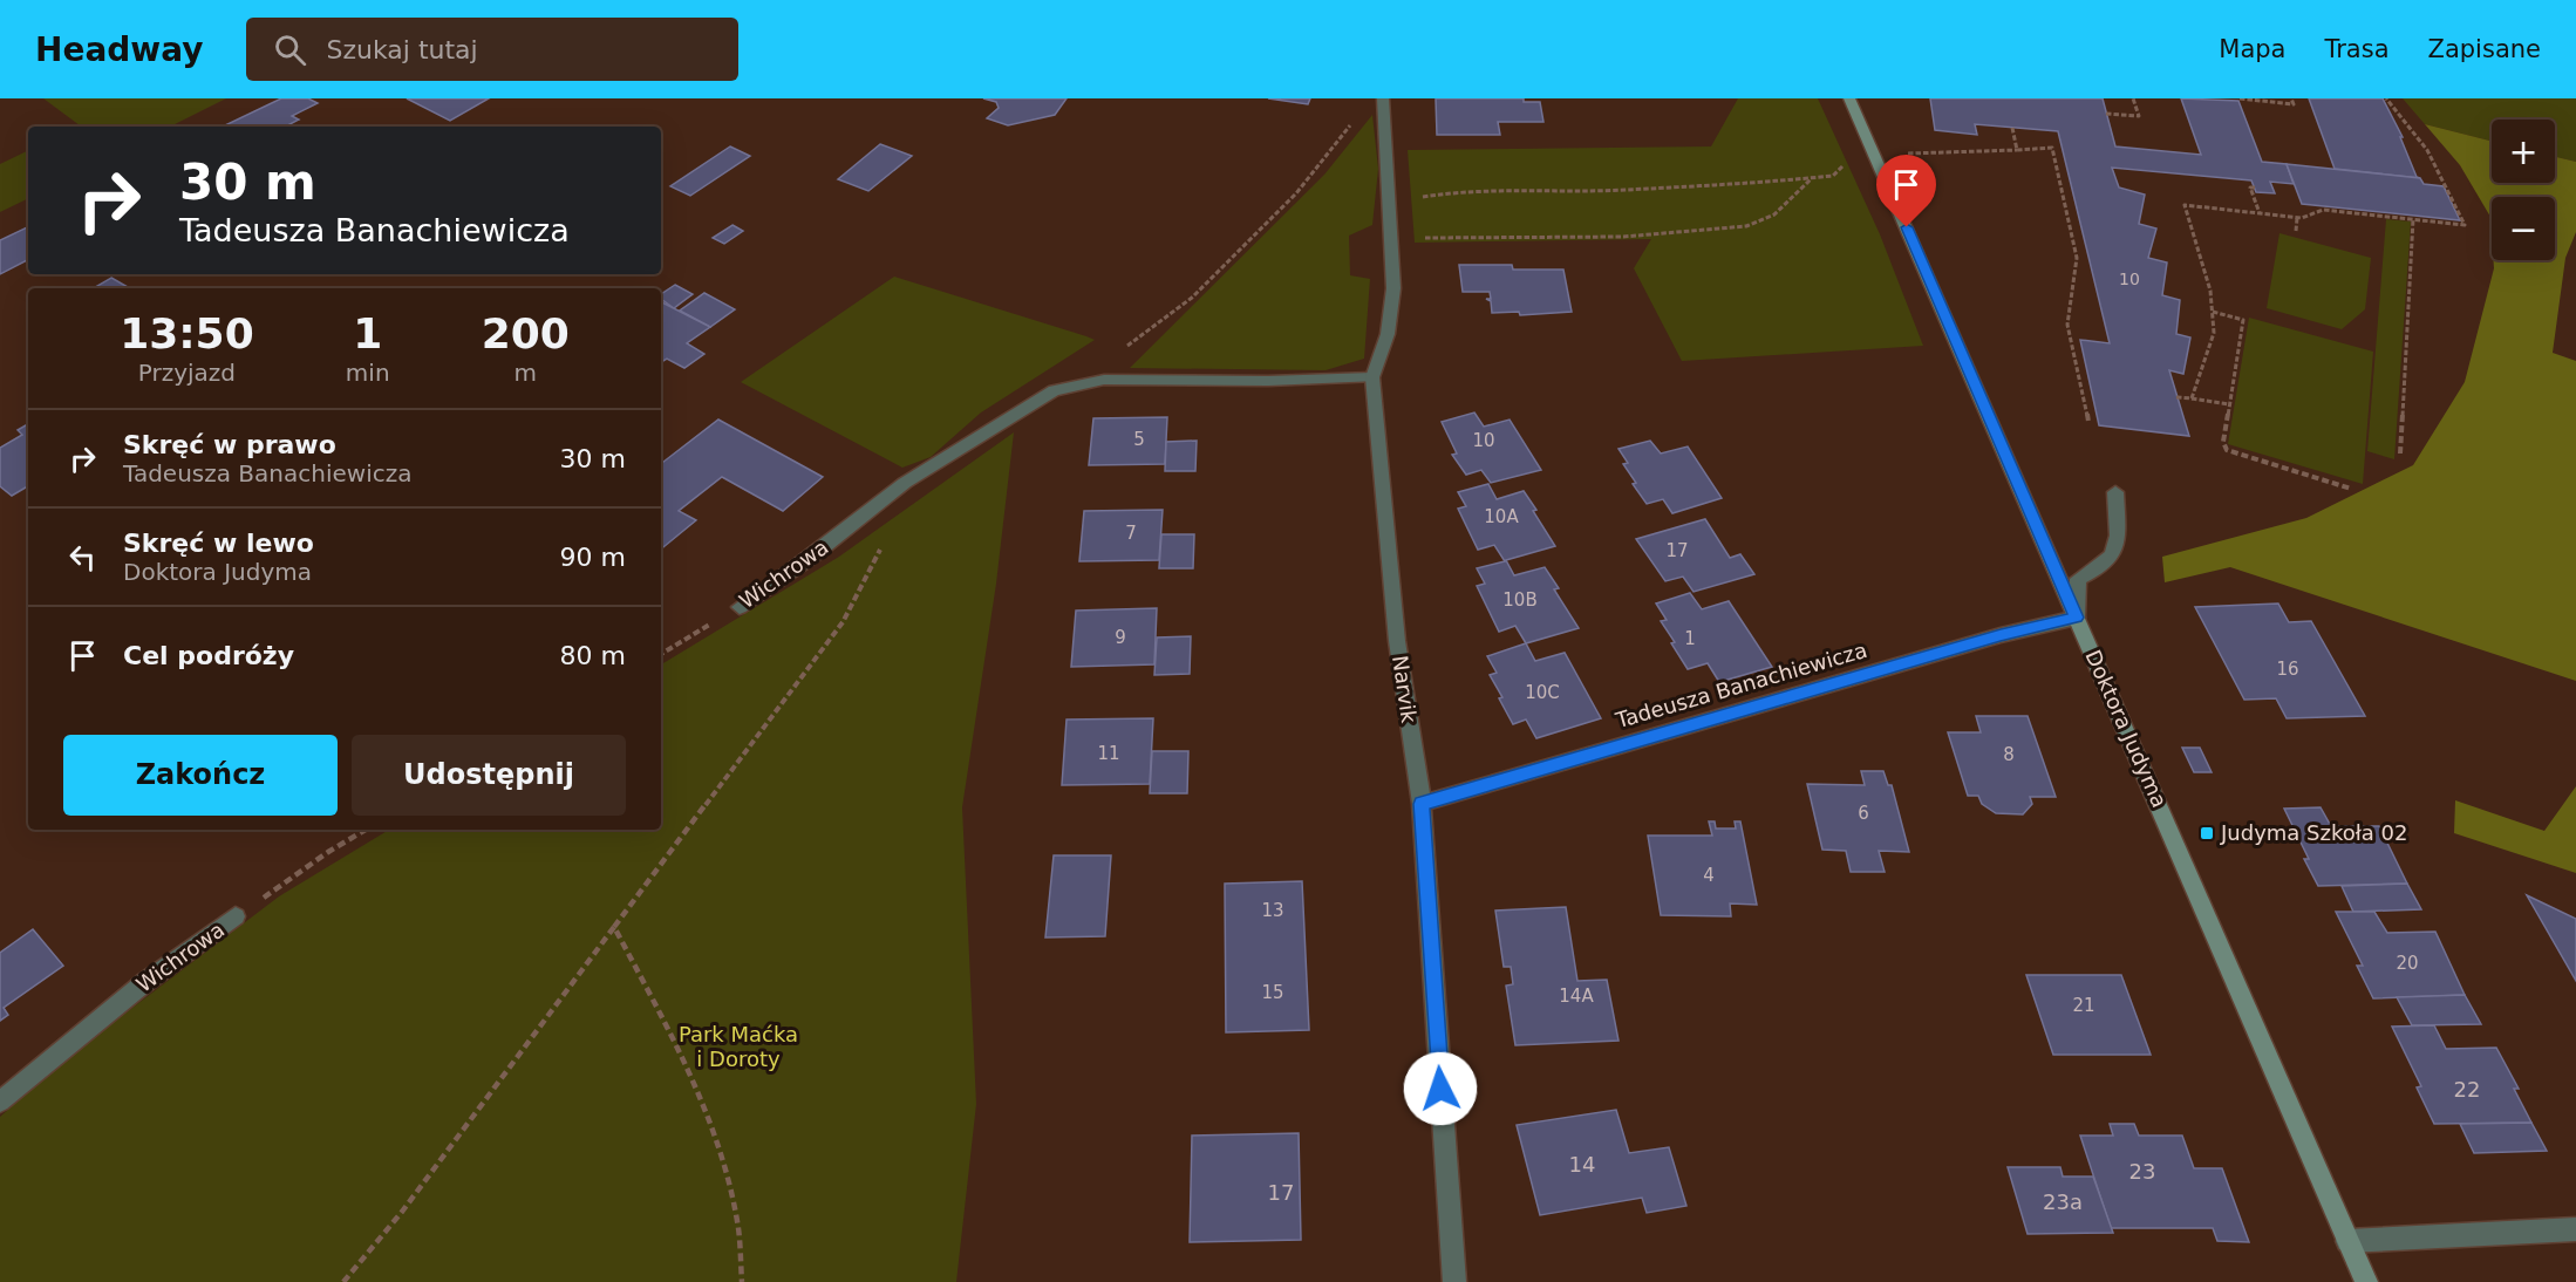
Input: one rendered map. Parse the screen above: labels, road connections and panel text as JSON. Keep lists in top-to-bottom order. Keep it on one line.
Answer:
{"streets":{"street":["Wichrowa","Tadeusza Banachiewicza","Narvik","Doktora Judyma"]},"crossings":[["Wichrowa","Narvik"],["Tadeusza Banachiewicza","Narvik"],["Tadeusza Banachiewicza","Doktora Judyma"]],"parks":["Park Maćka i Doroty"],"places":{"transit":["Judyma Szkoła 02"]},"house_numbers":["10","5","10","10A","7","17","10B","9","1","16","10C","11","8","6","4","13","20","15","14A","21","22","14","23","17","23a"],"page":{"header":"Headway","search":"Szukaj tutaj","nav":["Mapa","Trasa","Zapisane"],"map_buttons":["+","−"],"turn":["30 m","Tadeusza Banachiewicza"],"eta":["13:50","Przyjazd","1","min","200","m"],"list":[{"name":"Skręć w prawo","note":"Tadeusza Banachiewicza","value":"30 m"},{"name":"Skręć w lewo","note":"Doktora Judyma","value":"90 m"},{"name":"Cel podróży","value":"80 m"}],"buttons":["Zakończ","Udostępnij"]}}
